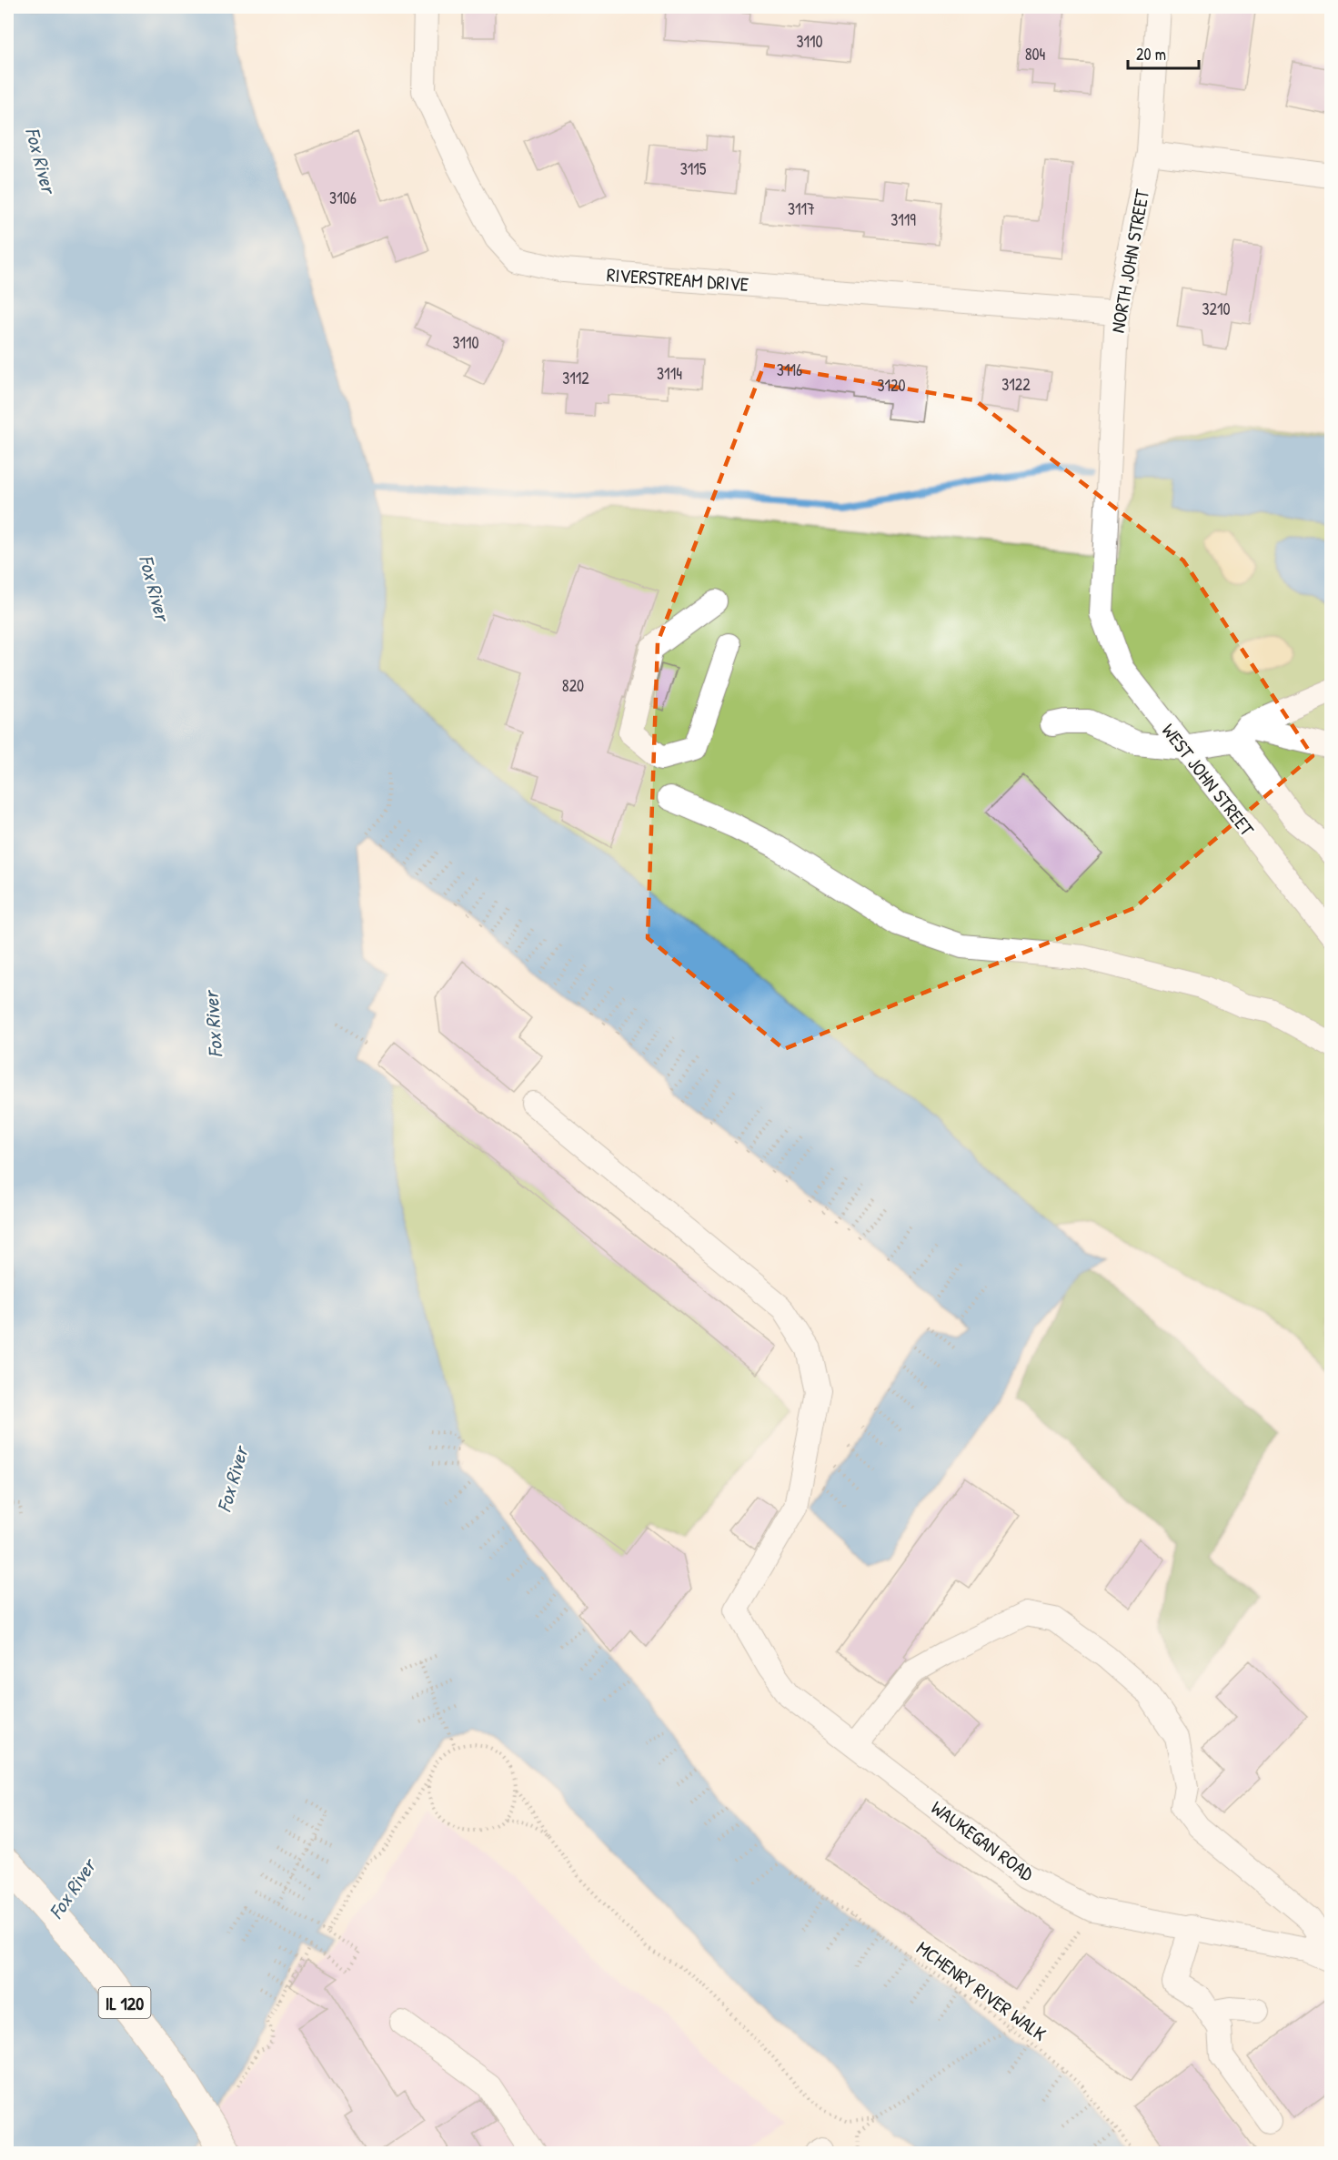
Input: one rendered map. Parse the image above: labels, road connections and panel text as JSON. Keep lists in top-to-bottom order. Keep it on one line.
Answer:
{"streets":{"main road":["IL 120"],"street":["NORTH JOHN STREET","RIVERSTREAM DRIVE","WEST JOHN STREET","WAUKEGAN ROAD"],"path":["MCHENRY RIVER WALK"]},"crossings":[["NORTH JOHN STREET","RIVERSTREAM DRIVE"],["NORTH JOHN STREET","WEST JOHN STREET"]],"water":["Fox River"],"house_numbers":["3110","804","3115","3106","3117","3119","3210","3110","3116","3114","3112","3122","3120","820"],"scale_bar":"20 m"}
